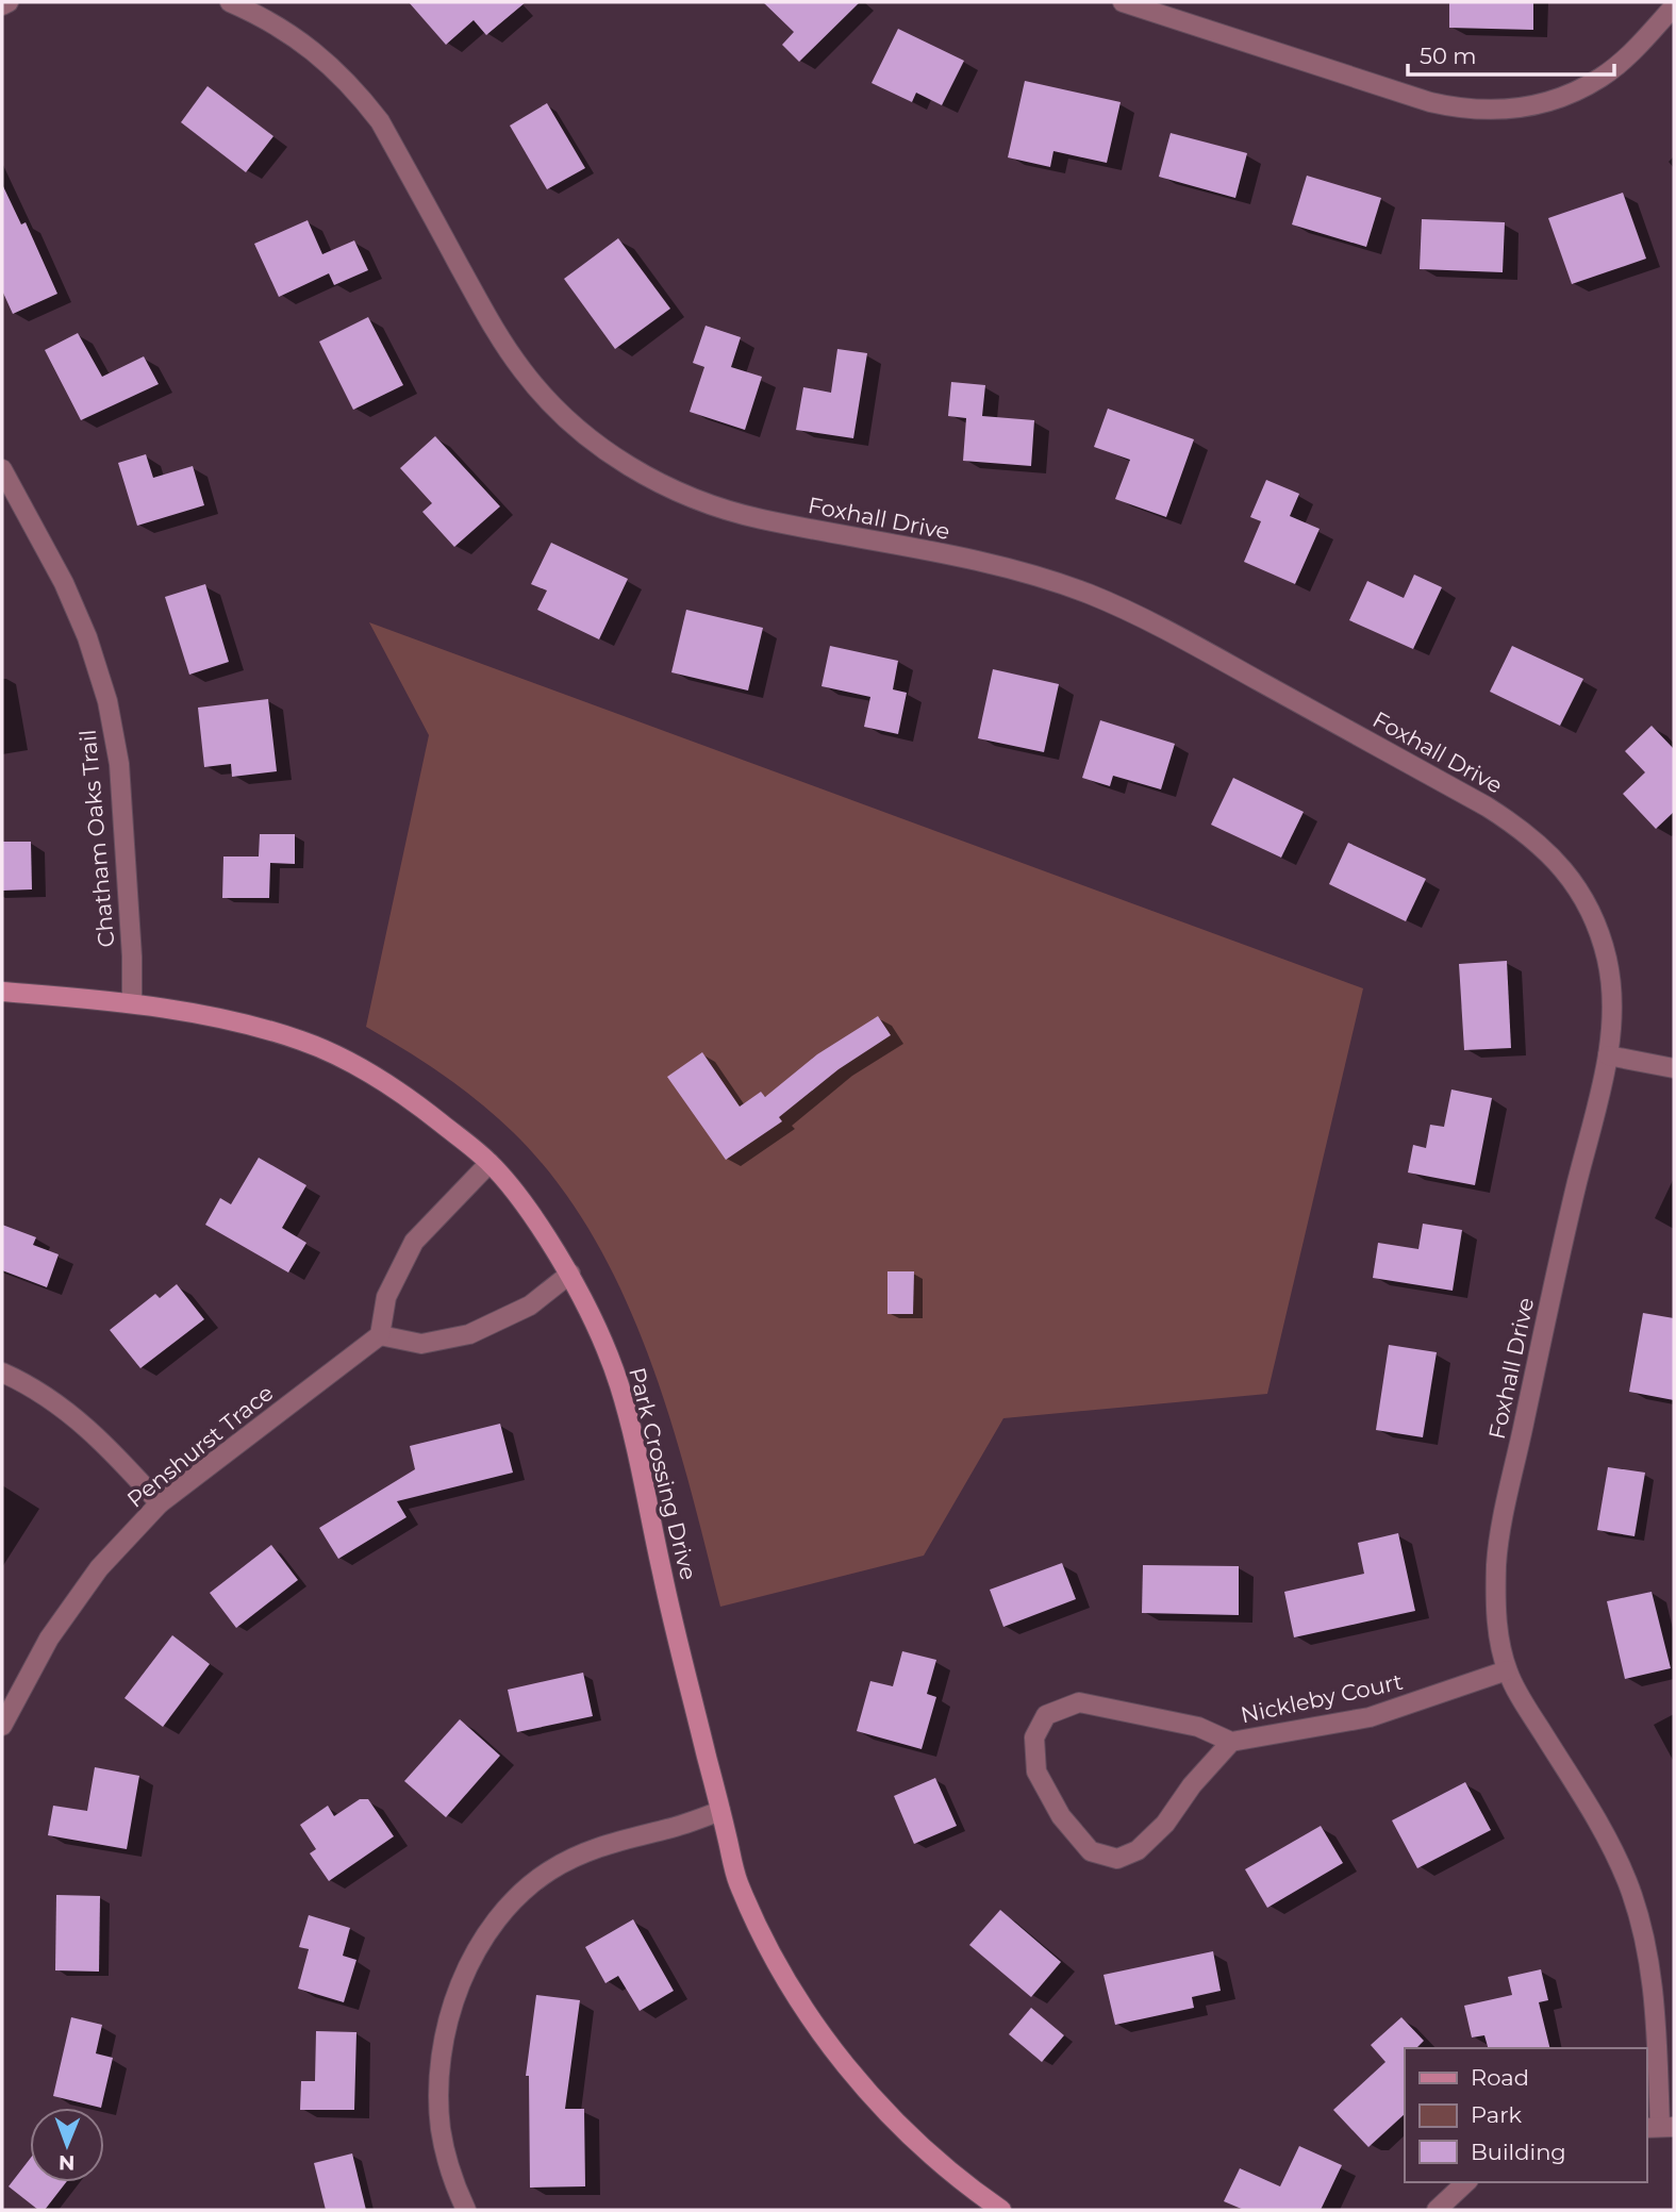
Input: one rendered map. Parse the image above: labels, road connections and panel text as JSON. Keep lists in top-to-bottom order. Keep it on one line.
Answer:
{"streets":{"street":["Foxhall Drive","Chatham Oaks Trail","Penshurst Trace","Park Crossing Drive","Nickleby Court"]},"crossings":[["Foxhall Drive","Nickleby Court"],["Chatham Oaks Trail","Park Crossing Drive"]],"legend":["Road","Park","Building"],"scale_bar":"50 m","north":"bottom"}
